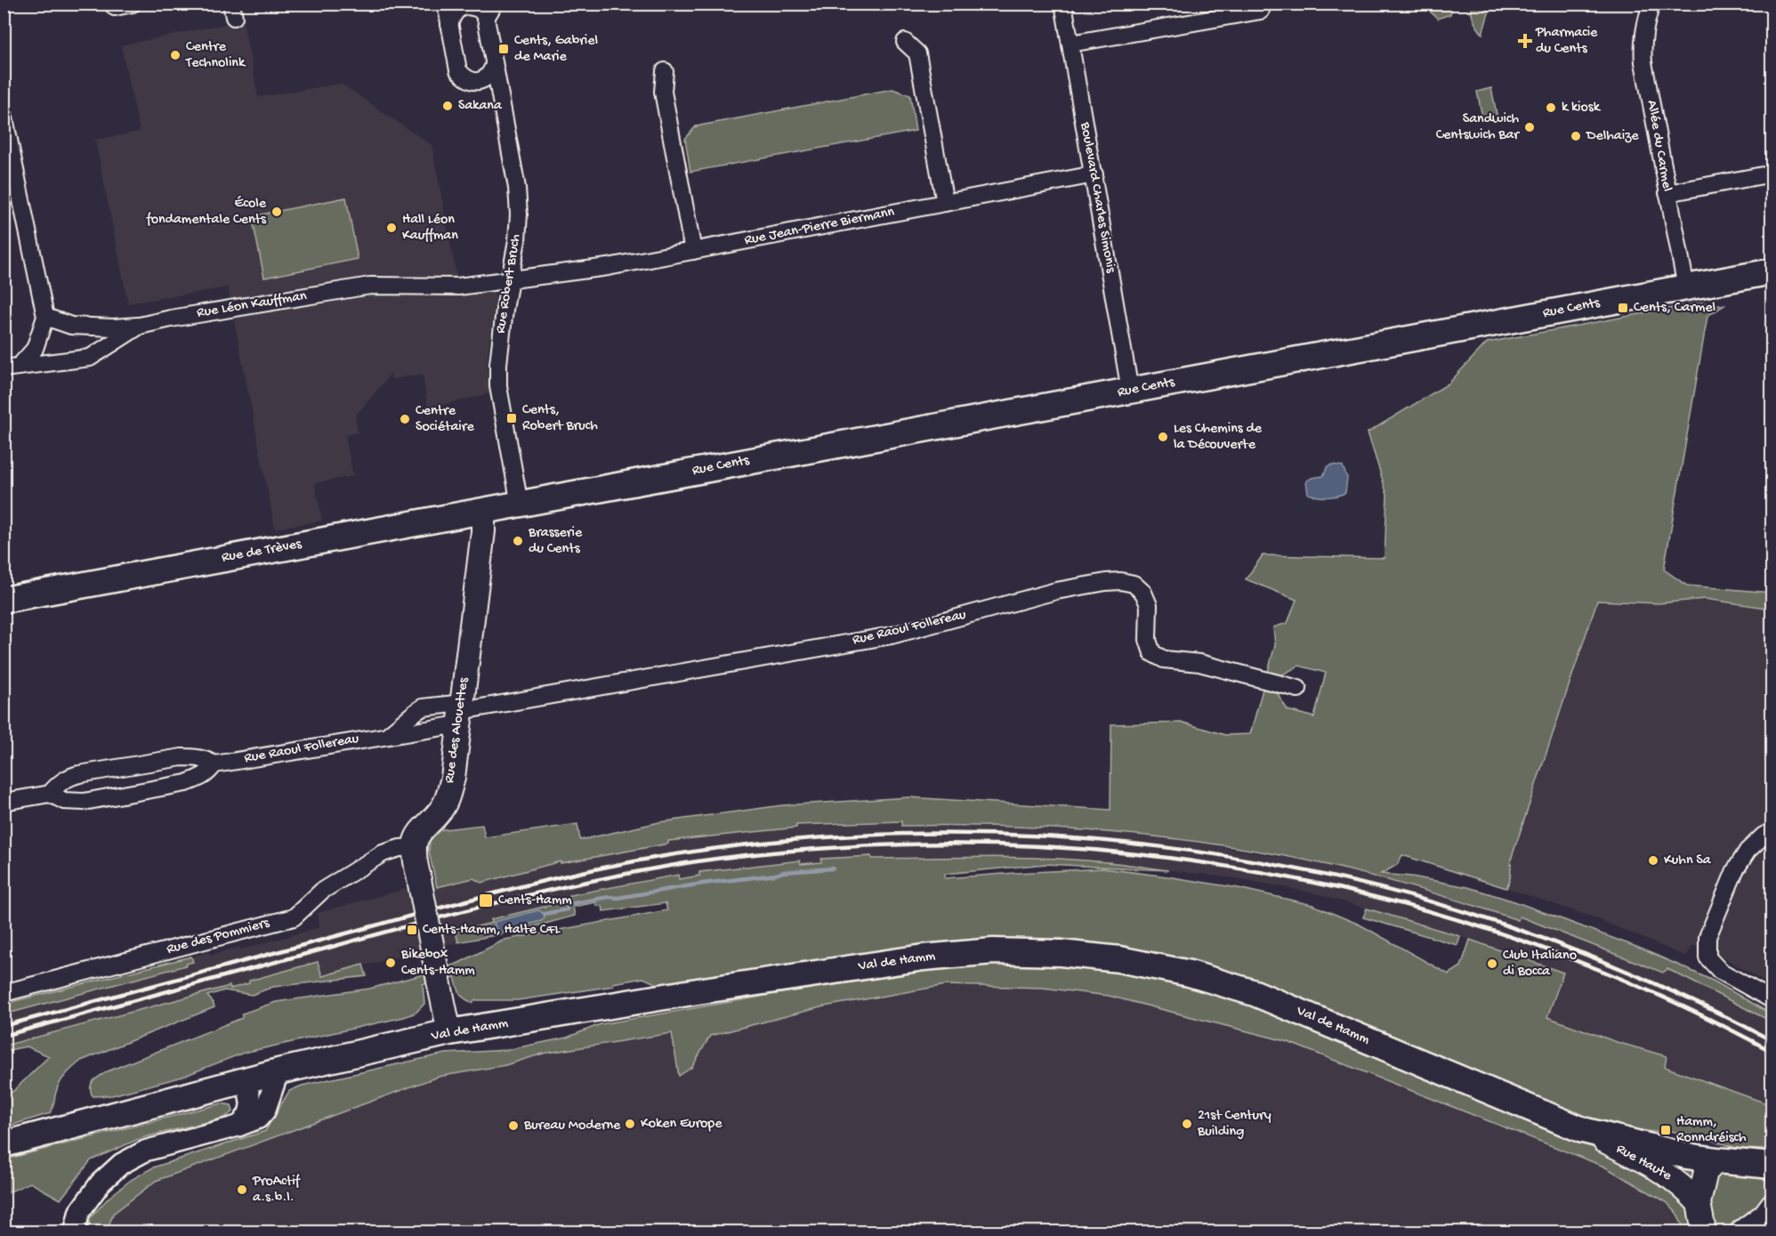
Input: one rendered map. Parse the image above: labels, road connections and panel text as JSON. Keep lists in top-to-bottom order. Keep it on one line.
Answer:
{"streets":{"main road":["Rue Cents","Rue de Trèves","Rue des Alouettes","Val de Hamm","Rue Haute"],"street":["Allée du Carmel","Boulevard Charles Simonis","Rue Jean-Pierre Biermann","Rue Robert Bruch","Rue Léon Kauffman","Rue Raoul Follereau","Rue des Pommiers"]},"crossings":[["Allée du Carmel","Rue Cents"],["Boulevard Charles Simonis","Rue Jean-Pierre Biermann"],["Boulevard Charles Simonis","Rue Cents"],["Rue Jean-Pierre Biermann","Rue Robert Bruch"],["Rue Jean-Pierre Biermann","Rue Léon Kauffman"],["Rue Robert Bruch","Rue Léon Kauffman"],["Rue Robert Bruch","Rue Cents"],["Rue Robert Bruch","Rue de Trèves"],["Rue Cents","Rue de Trèves"],["Rue de Trèves","Rue des Alouettes"],["Rue Raoul Follereau","Rue des Alouettes"],["Rue des Alouettes","Rue des Pommiers"],["Val de Hamm","Rue Haute"]],"places":{"health":["Pharmacie du Cents"],"transit":["Cents, Gabriel de Marie","Cents, Carmel","Cents, Robert Bruch","Cents-Hamm","Cents-Hamm, Halte CFL","Hamm, Ronndréisch"],"other":["Centre Technolink","Sakana","k kiosk","Sandwich Centswich Bar","Delhaize","École fondamentale Cents","Hall Léon Kauffman","Centre Sociétaire","Les Chemins de la Découverte","Brasserie du Cents","Kuhn Sa","Bikebox Cents-Hamm","Club Italiano di Bocca","Koken Europe","21st Century Building","Bureau Moderne","ProActif a.s.b.l."]}}
